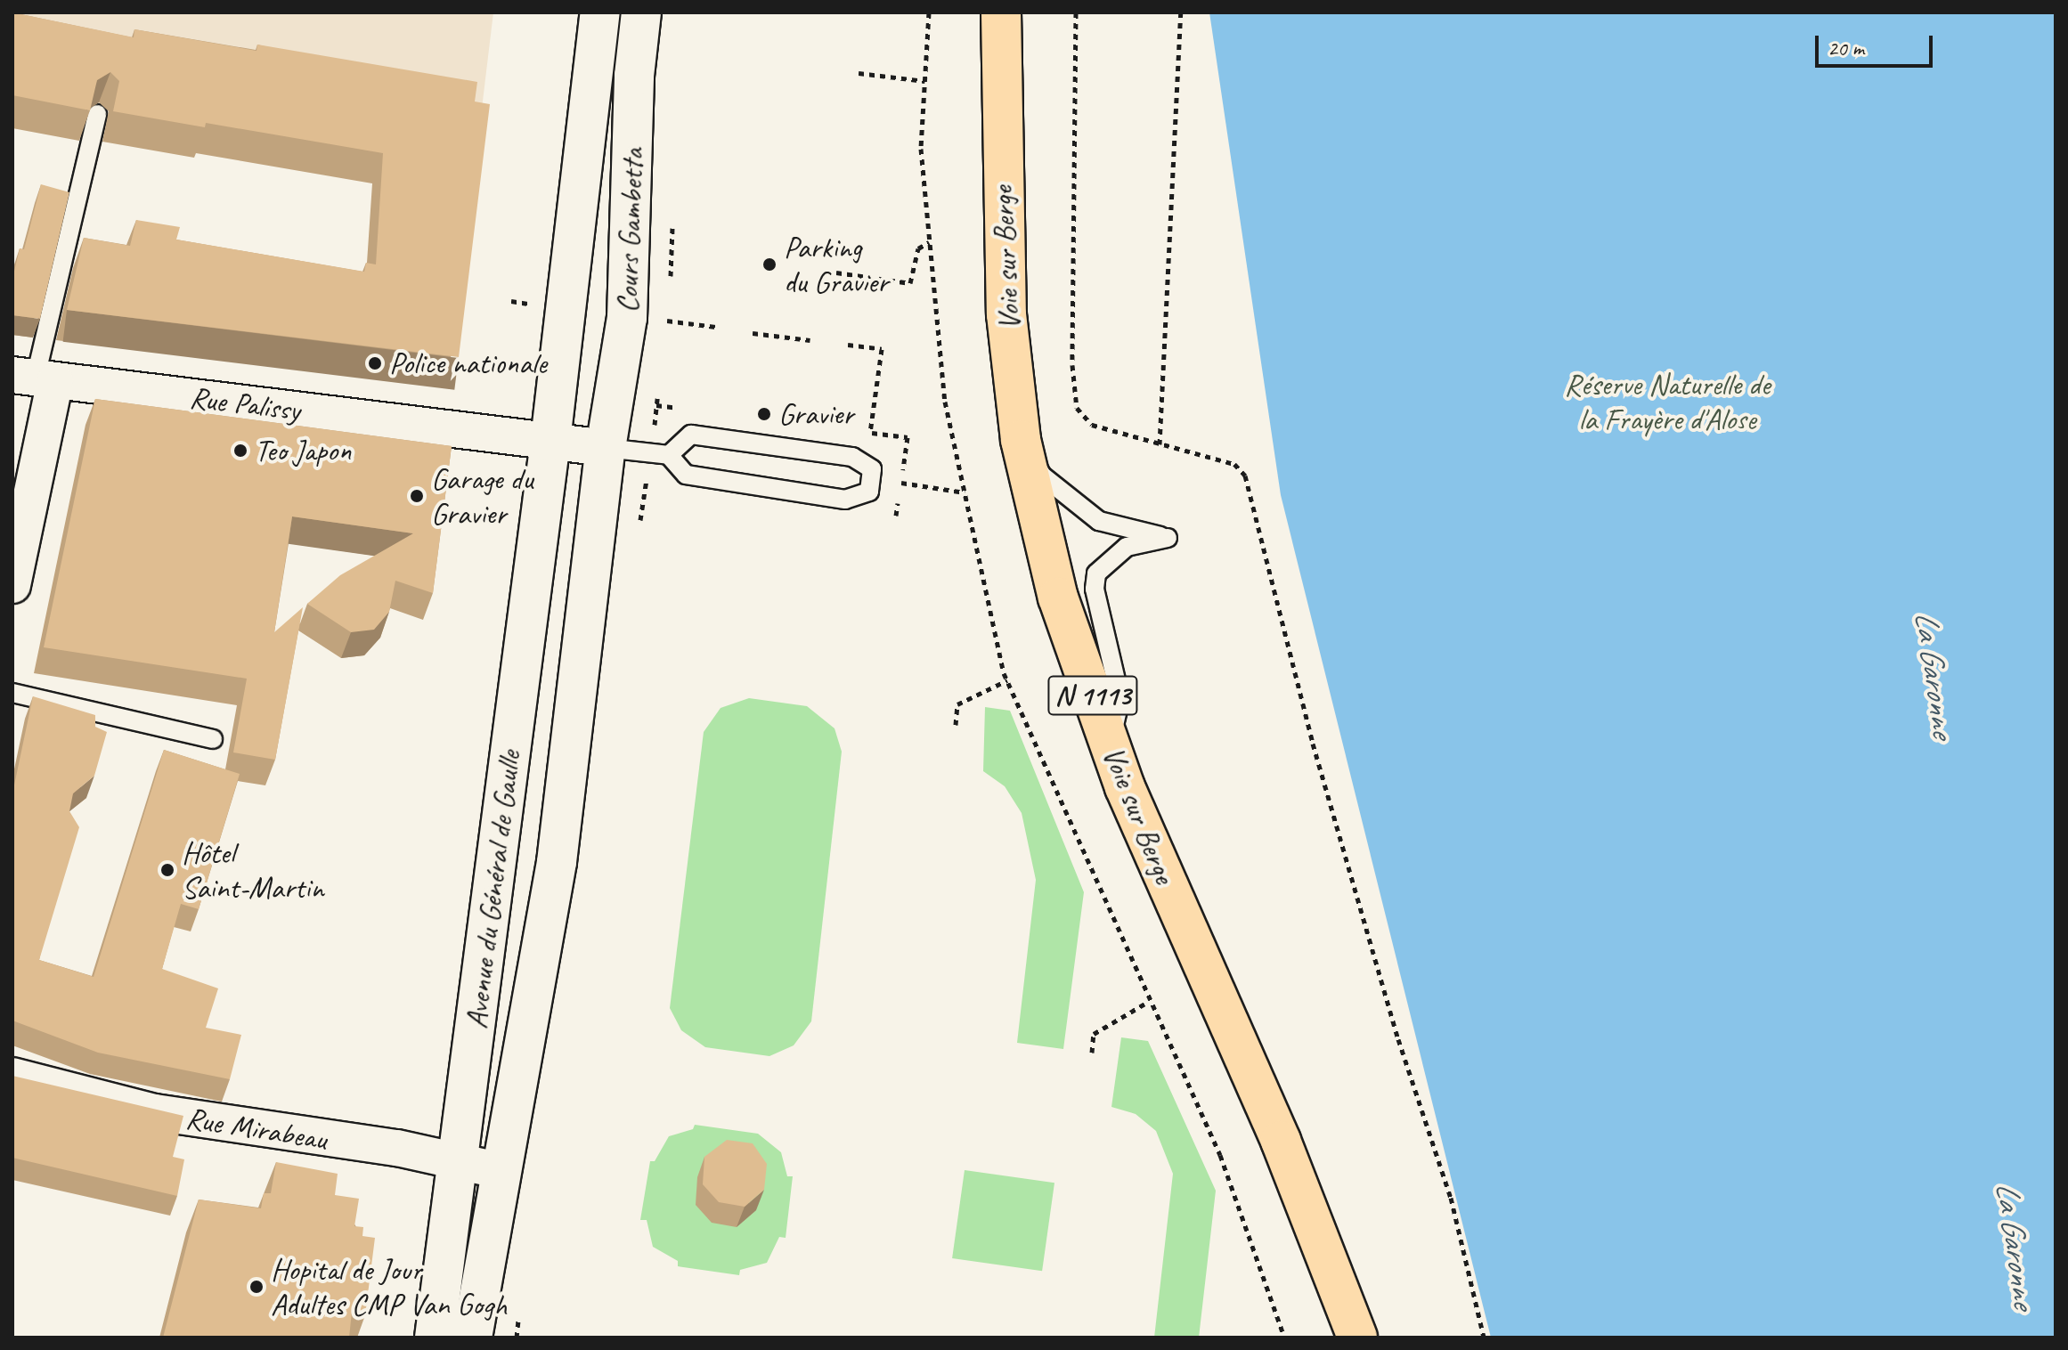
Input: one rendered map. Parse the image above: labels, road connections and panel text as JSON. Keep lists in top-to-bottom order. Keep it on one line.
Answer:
{"streets":{"main road":["Cours Gambetta","Voie sur Berge","N 1113","Avenue du Général de Gaulle"],"street":["Rue Palissy","Rue Mirabeau"]},"crossings":[["Cours Gambetta","Rue Palissy"],["Cours Gambetta","Avenue du Général de Gaulle"],["Rue Palissy","Avenue du Général de Gaulle"],["Avenue du Général de Gaulle","Rue Mirabeau"]],"water":["La Garonne"],"parks":["Réserve Naturelle de la Frayère d'Alose"],"places":["Parking du Gravier","Police nationale","Gravier","Teo Japon","Garage du Gravier","Hôtel Saint-Martin","Hopital de Jour Adultes CMP Van Gogh"],"scale_bar":"20 m"}
